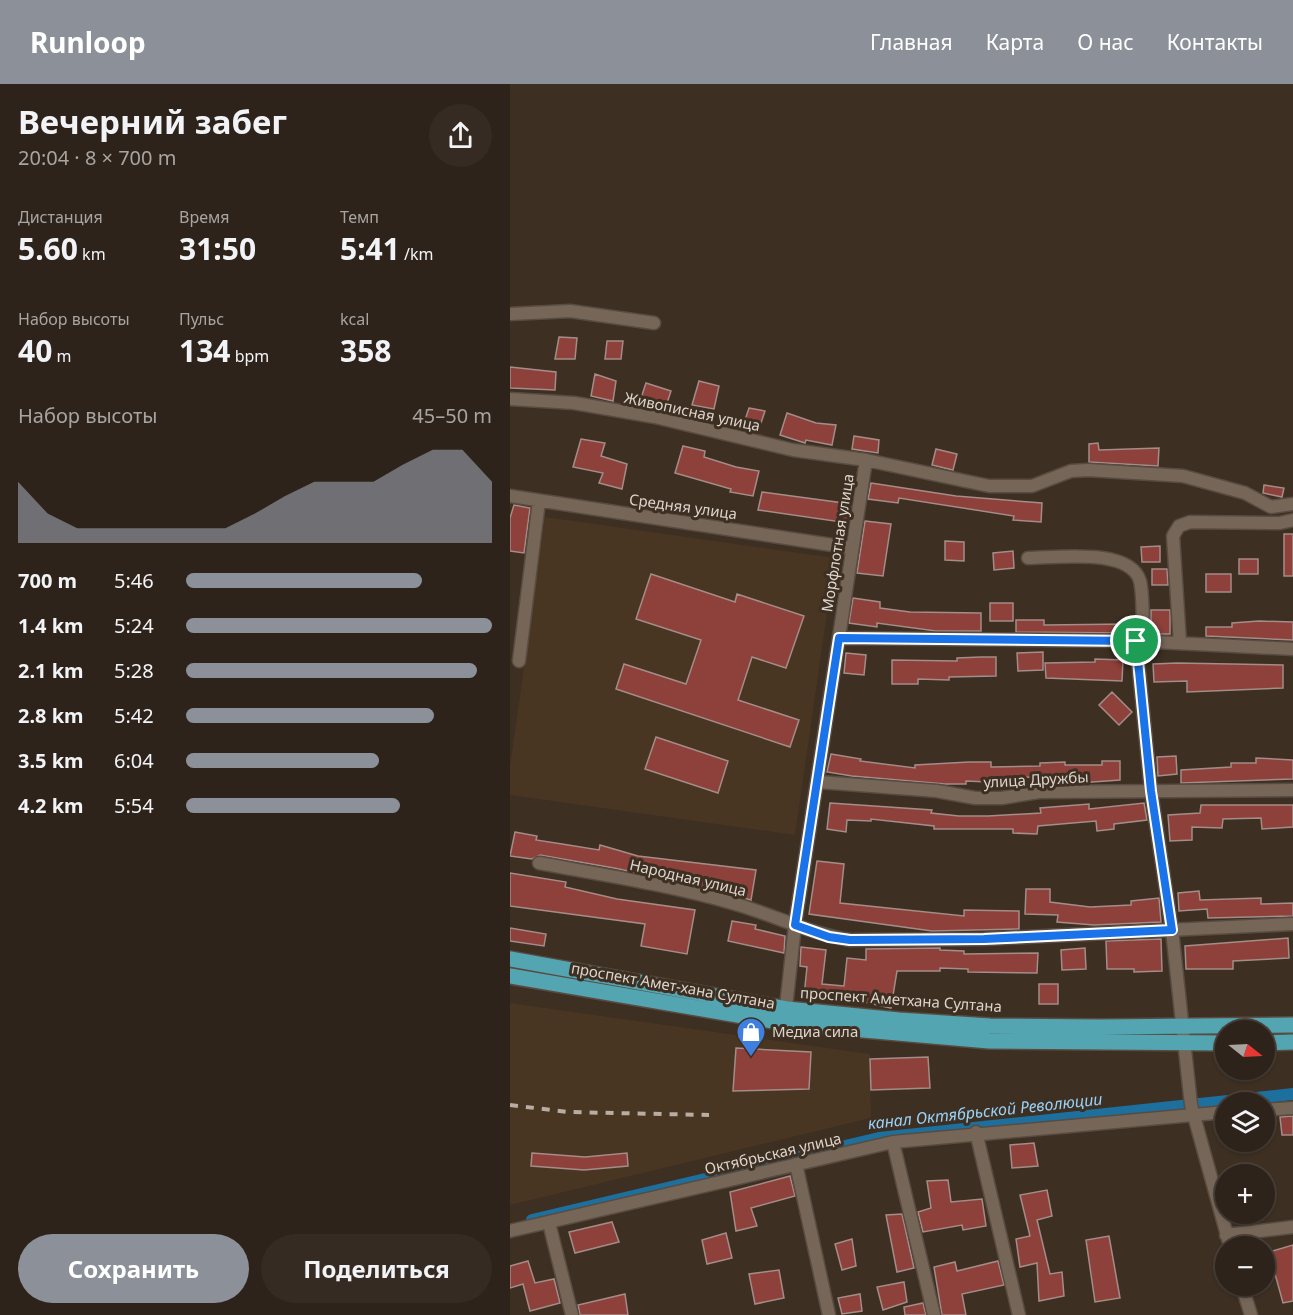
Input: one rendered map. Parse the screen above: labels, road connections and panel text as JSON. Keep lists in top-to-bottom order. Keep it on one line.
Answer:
{"streets":{"main road":["проспект Амет-хана Султана","проспект Аметхана Султана"],"street":["Живописная улица","Средняя улица","Морфлотная улица","улица Дружбы","Народная улица","Октябрьская улица"]},"crossings":[["Живописная улица","Морфлотная улица"],["Средняя улица","Морфлотная улица"],["Морфлотная улица","улица Дружбы"],["Морфлотная улица","Народная улица"],["Морфлотная улица","проспект Амет-хана Султана"],["Морфлотная улица","проспект Аметхана Султана"],["проспект Амет-хана Султана","проспект Аметхана Султана"]],"water":["канал Октябрьской Революции"],"places":{"shop":["Медиа сила"]},"north":"right","page":{"header":"Runloop","nav":["Главная","Карта","О нас","Контакты"],"heading":["Вечерний забег","20:04 · 8 × 700 m"],"stats":[["Дистанция","5.60 km"],["Время","31:50"],["Темп","5:41 /km"],["Набор высоты","40 m"],["Пульс","134 bpm"],["kcal","358"]],"chart":["Набор высоты","45–50 m"],"list":[{"name":"700 m","note":"5:46"},{"name":"1.4 km","note":"5:24"},{"name":"2.1 km","note":"5:28"},{"name":"2.8 km","note":"5:42"},{"name":"3.5 km","note":"6:04"},{"name":"4.2 km","note":"5:54"}],"map_buttons":["+","−"],"buttons":["Сохранить","Поделиться"]}}
